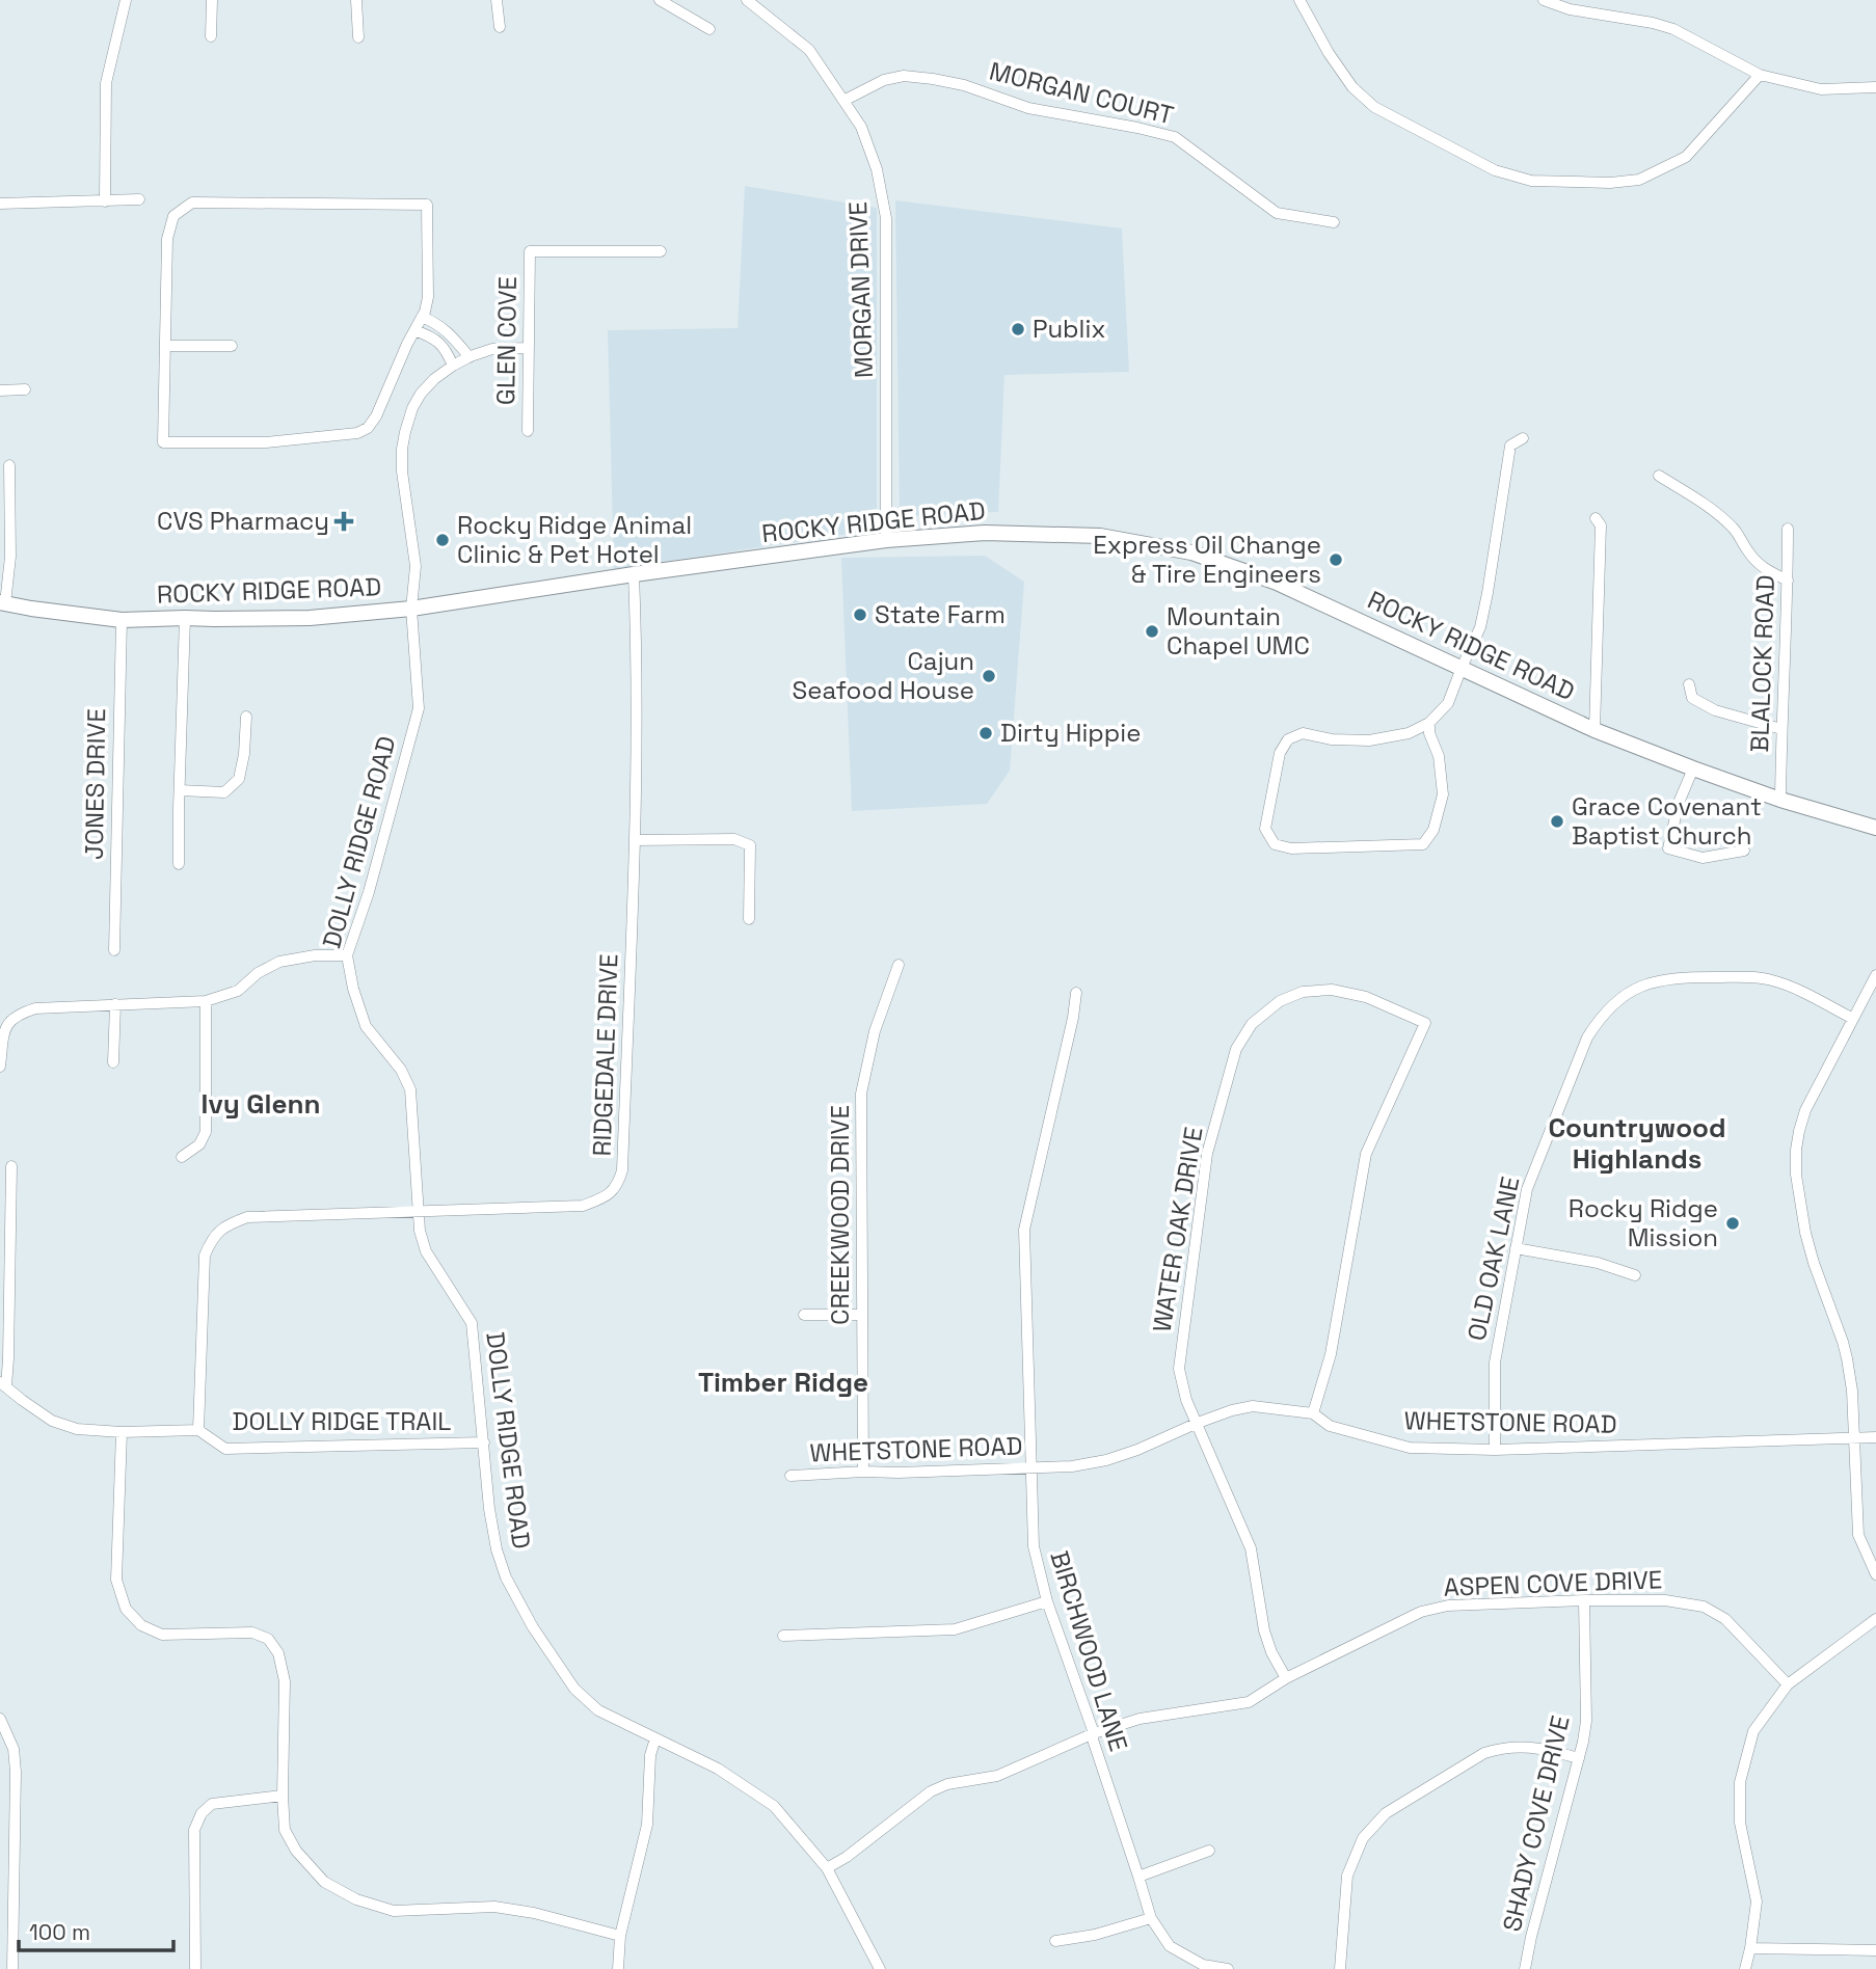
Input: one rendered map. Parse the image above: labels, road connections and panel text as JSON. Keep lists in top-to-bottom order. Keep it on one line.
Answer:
{"streets":{"main road":["ROCKY RIDGE ROAD"],"street":["MORGAN COURT","MORGAN DRIVE","GLEN COVE","BLALOCK ROAD","JONES DRIVE","DOLLY RIDGE ROAD","RIDGEDALE DRIVE","CREEKWOOD DRIVE","WATER OAK DRIVE","OLD OAK LANE","DOLLY RIDGE TRAIL","WHETSTONE ROAD","ASPEN COVE DRIVE","BIRCHWOOD LANE","SHADY COVE DRIVE"]},"crossings":[["MORGAN COURT","MORGAN DRIVE"],["MORGAN DRIVE","ROCKY RIDGE ROAD"],["GLEN COVE","DOLLY RIDGE ROAD"],["ROCKY RIDGE ROAD","BLALOCK ROAD"],["ROCKY RIDGE ROAD","JONES DRIVE"],["ROCKY RIDGE ROAD","DOLLY RIDGE ROAD"],["ROCKY RIDGE ROAD","RIDGEDALE DRIVE"],["DOLLY RIDGE ROAD","RIDGEDALE DRIVE"],["DOLLY RIDGE ROAD","DOLLY RIDGE TRAIL"],["DOLLY RIDGE ROAD","ASPEN COVE DRIVE"],["RIDGEDALE DRIVE","DOLLY RIDGE TRAIL"],["CREEKWOOD DRIVE","WHETSTONE ROAD"],["WATER OAK DRIVE","WHETSTONE ROAD"],["WATER OAK DRIVE","ASPEN COVE DRIVE"],["OLD OAK LANE","WHETSTONE ROAD"],["WHETSTONE ROAD","BIRCHWOOD LANE"],["ASPEN COVE DRIVE","BIRCHWOOD LANE"],["ASPEN COVE DRIVE","SHADY COVE DRIVE"]],"districts":["Ivy Glenn","Countrywood Highlands","Timber Ridge"],"places":{"other":["Publix","Rocky Ridge Animal Clinic & Pet Hotel","Express Oil Change & Tire Engineers","State Farm","Mountain Chapel UMC","Cajun Seafood House","Dirty Hippie","Grace Covenant Baptist Church","Rocky Ridge Mission"],"health":["CVS Pharmacy"]},"scale_bar":"100 m"}
